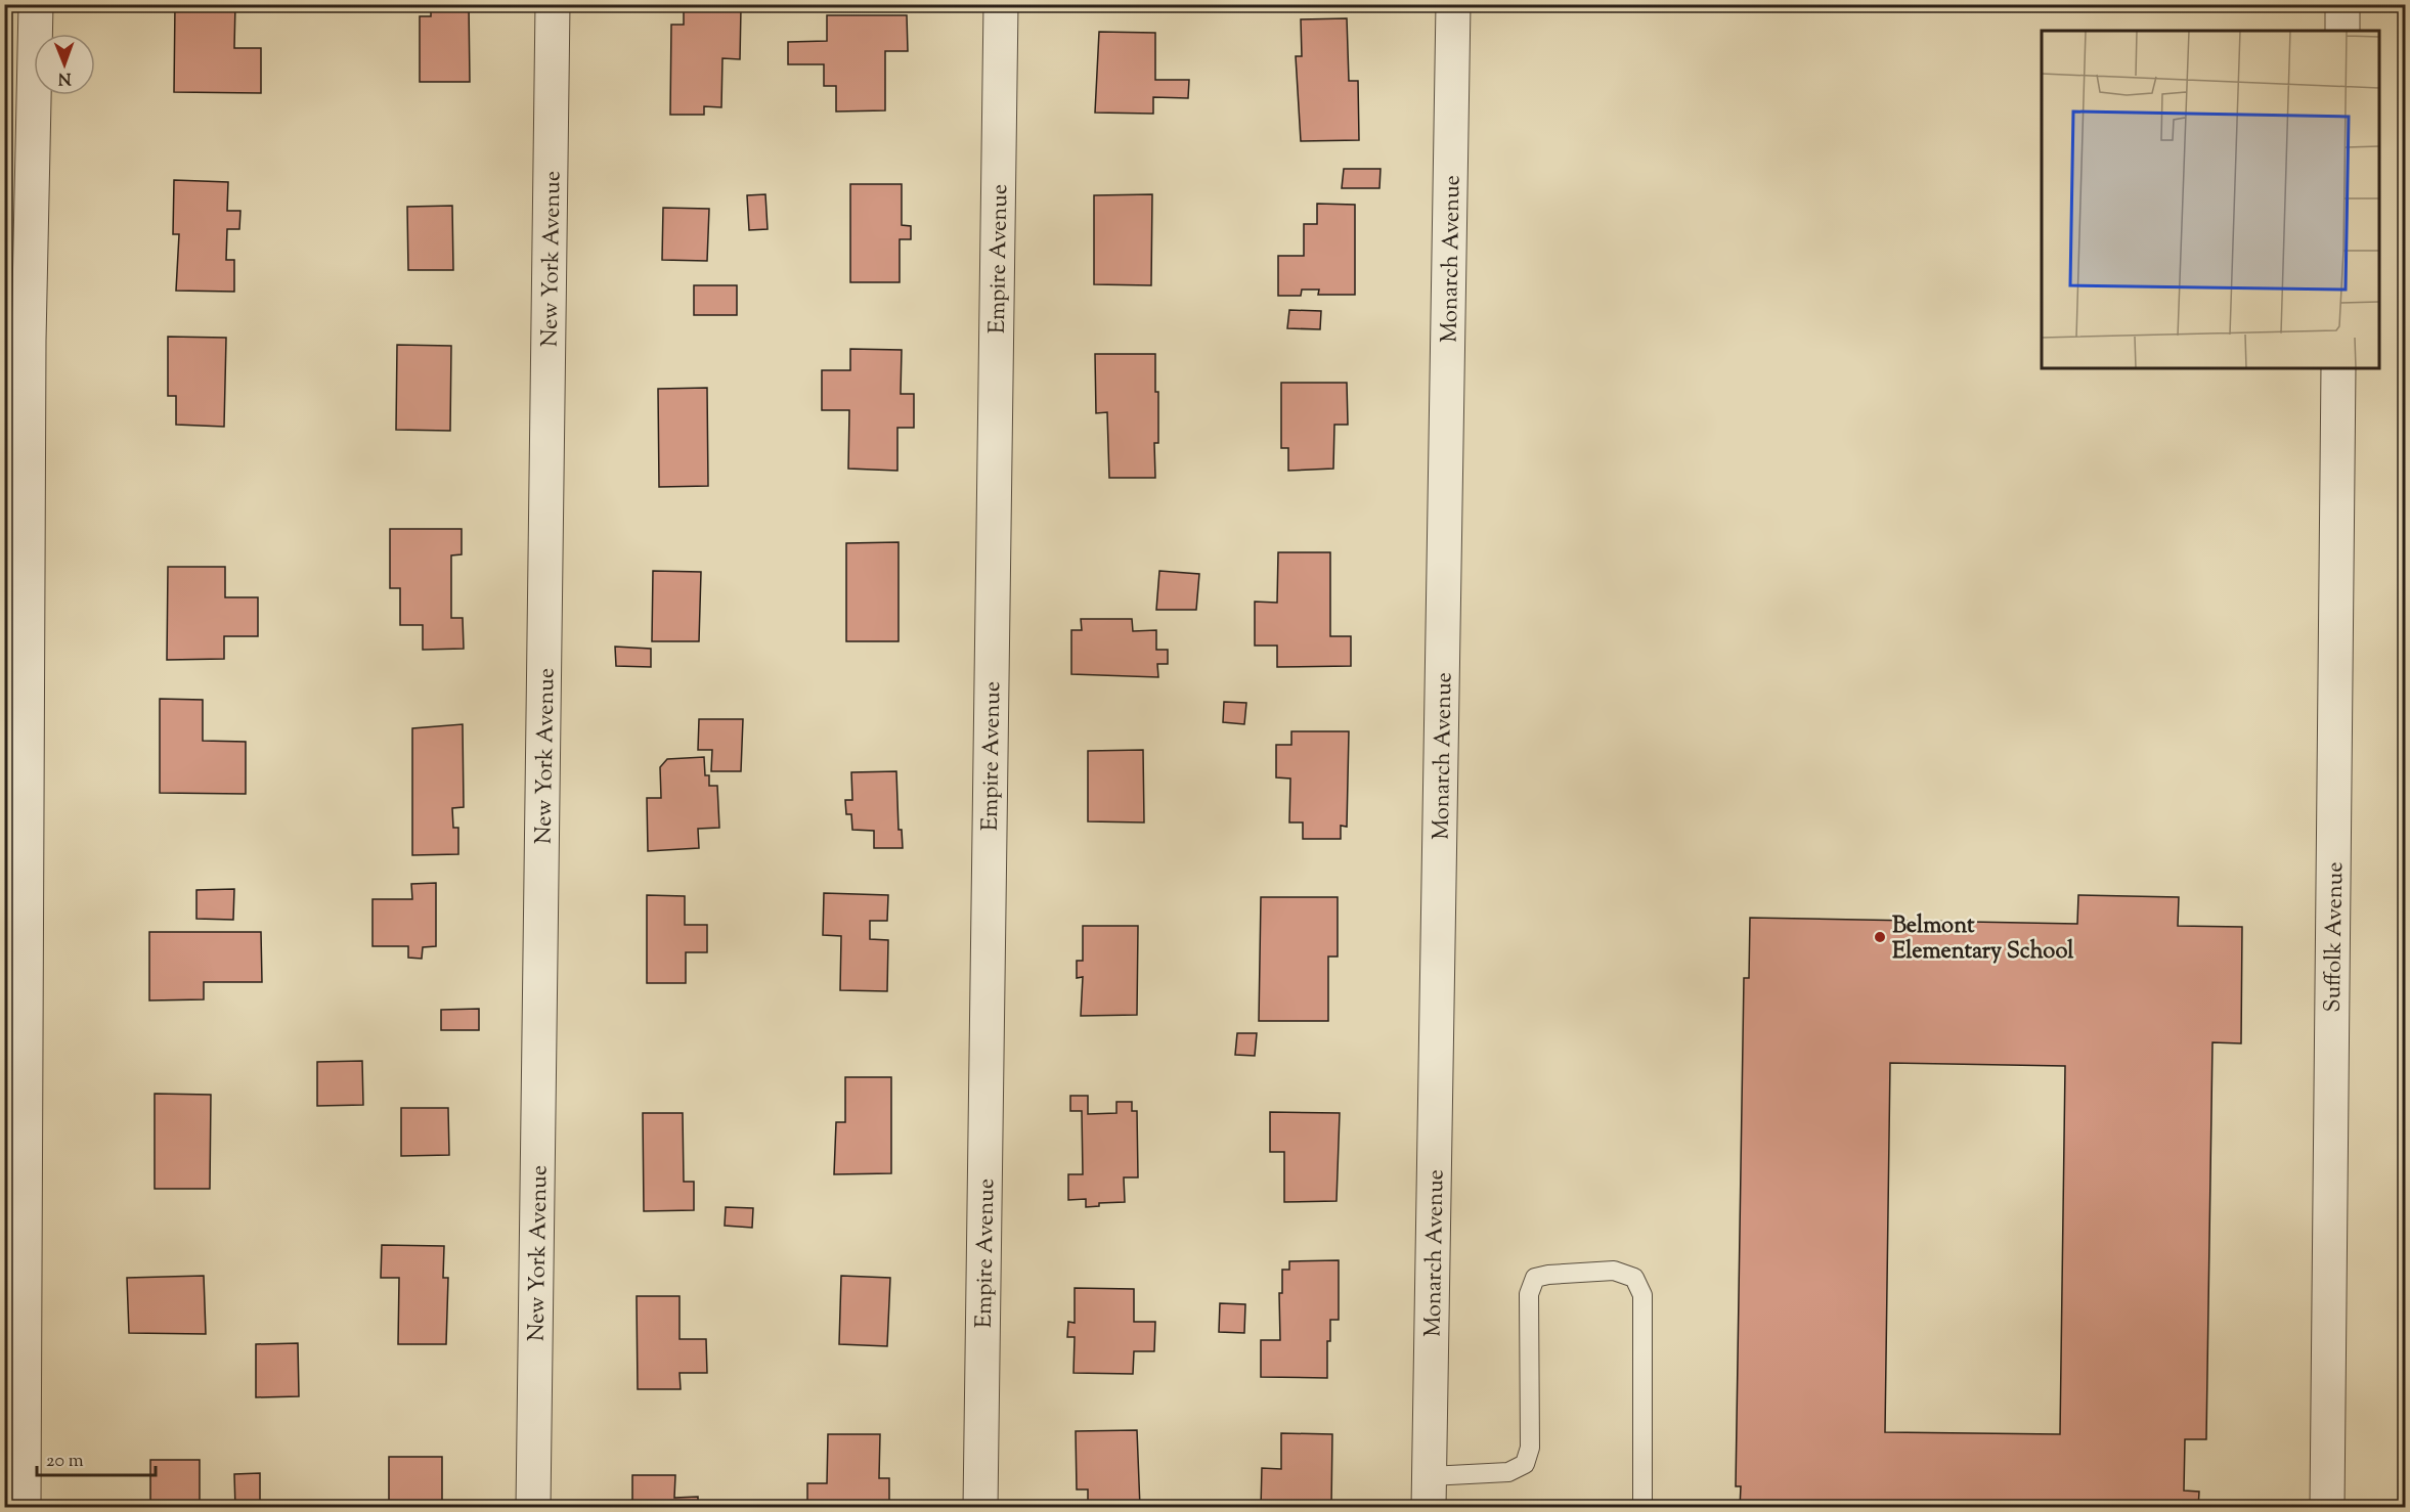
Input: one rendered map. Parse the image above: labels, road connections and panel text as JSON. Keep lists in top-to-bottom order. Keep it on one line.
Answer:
{"streets":{"street":["New York Avenue","Empire Avenue","Monarch Avenue","Suffolk Avenue"]},"places":["Belmont Elementary School"],"scale_bar":"20 m","north":"bottom"}
